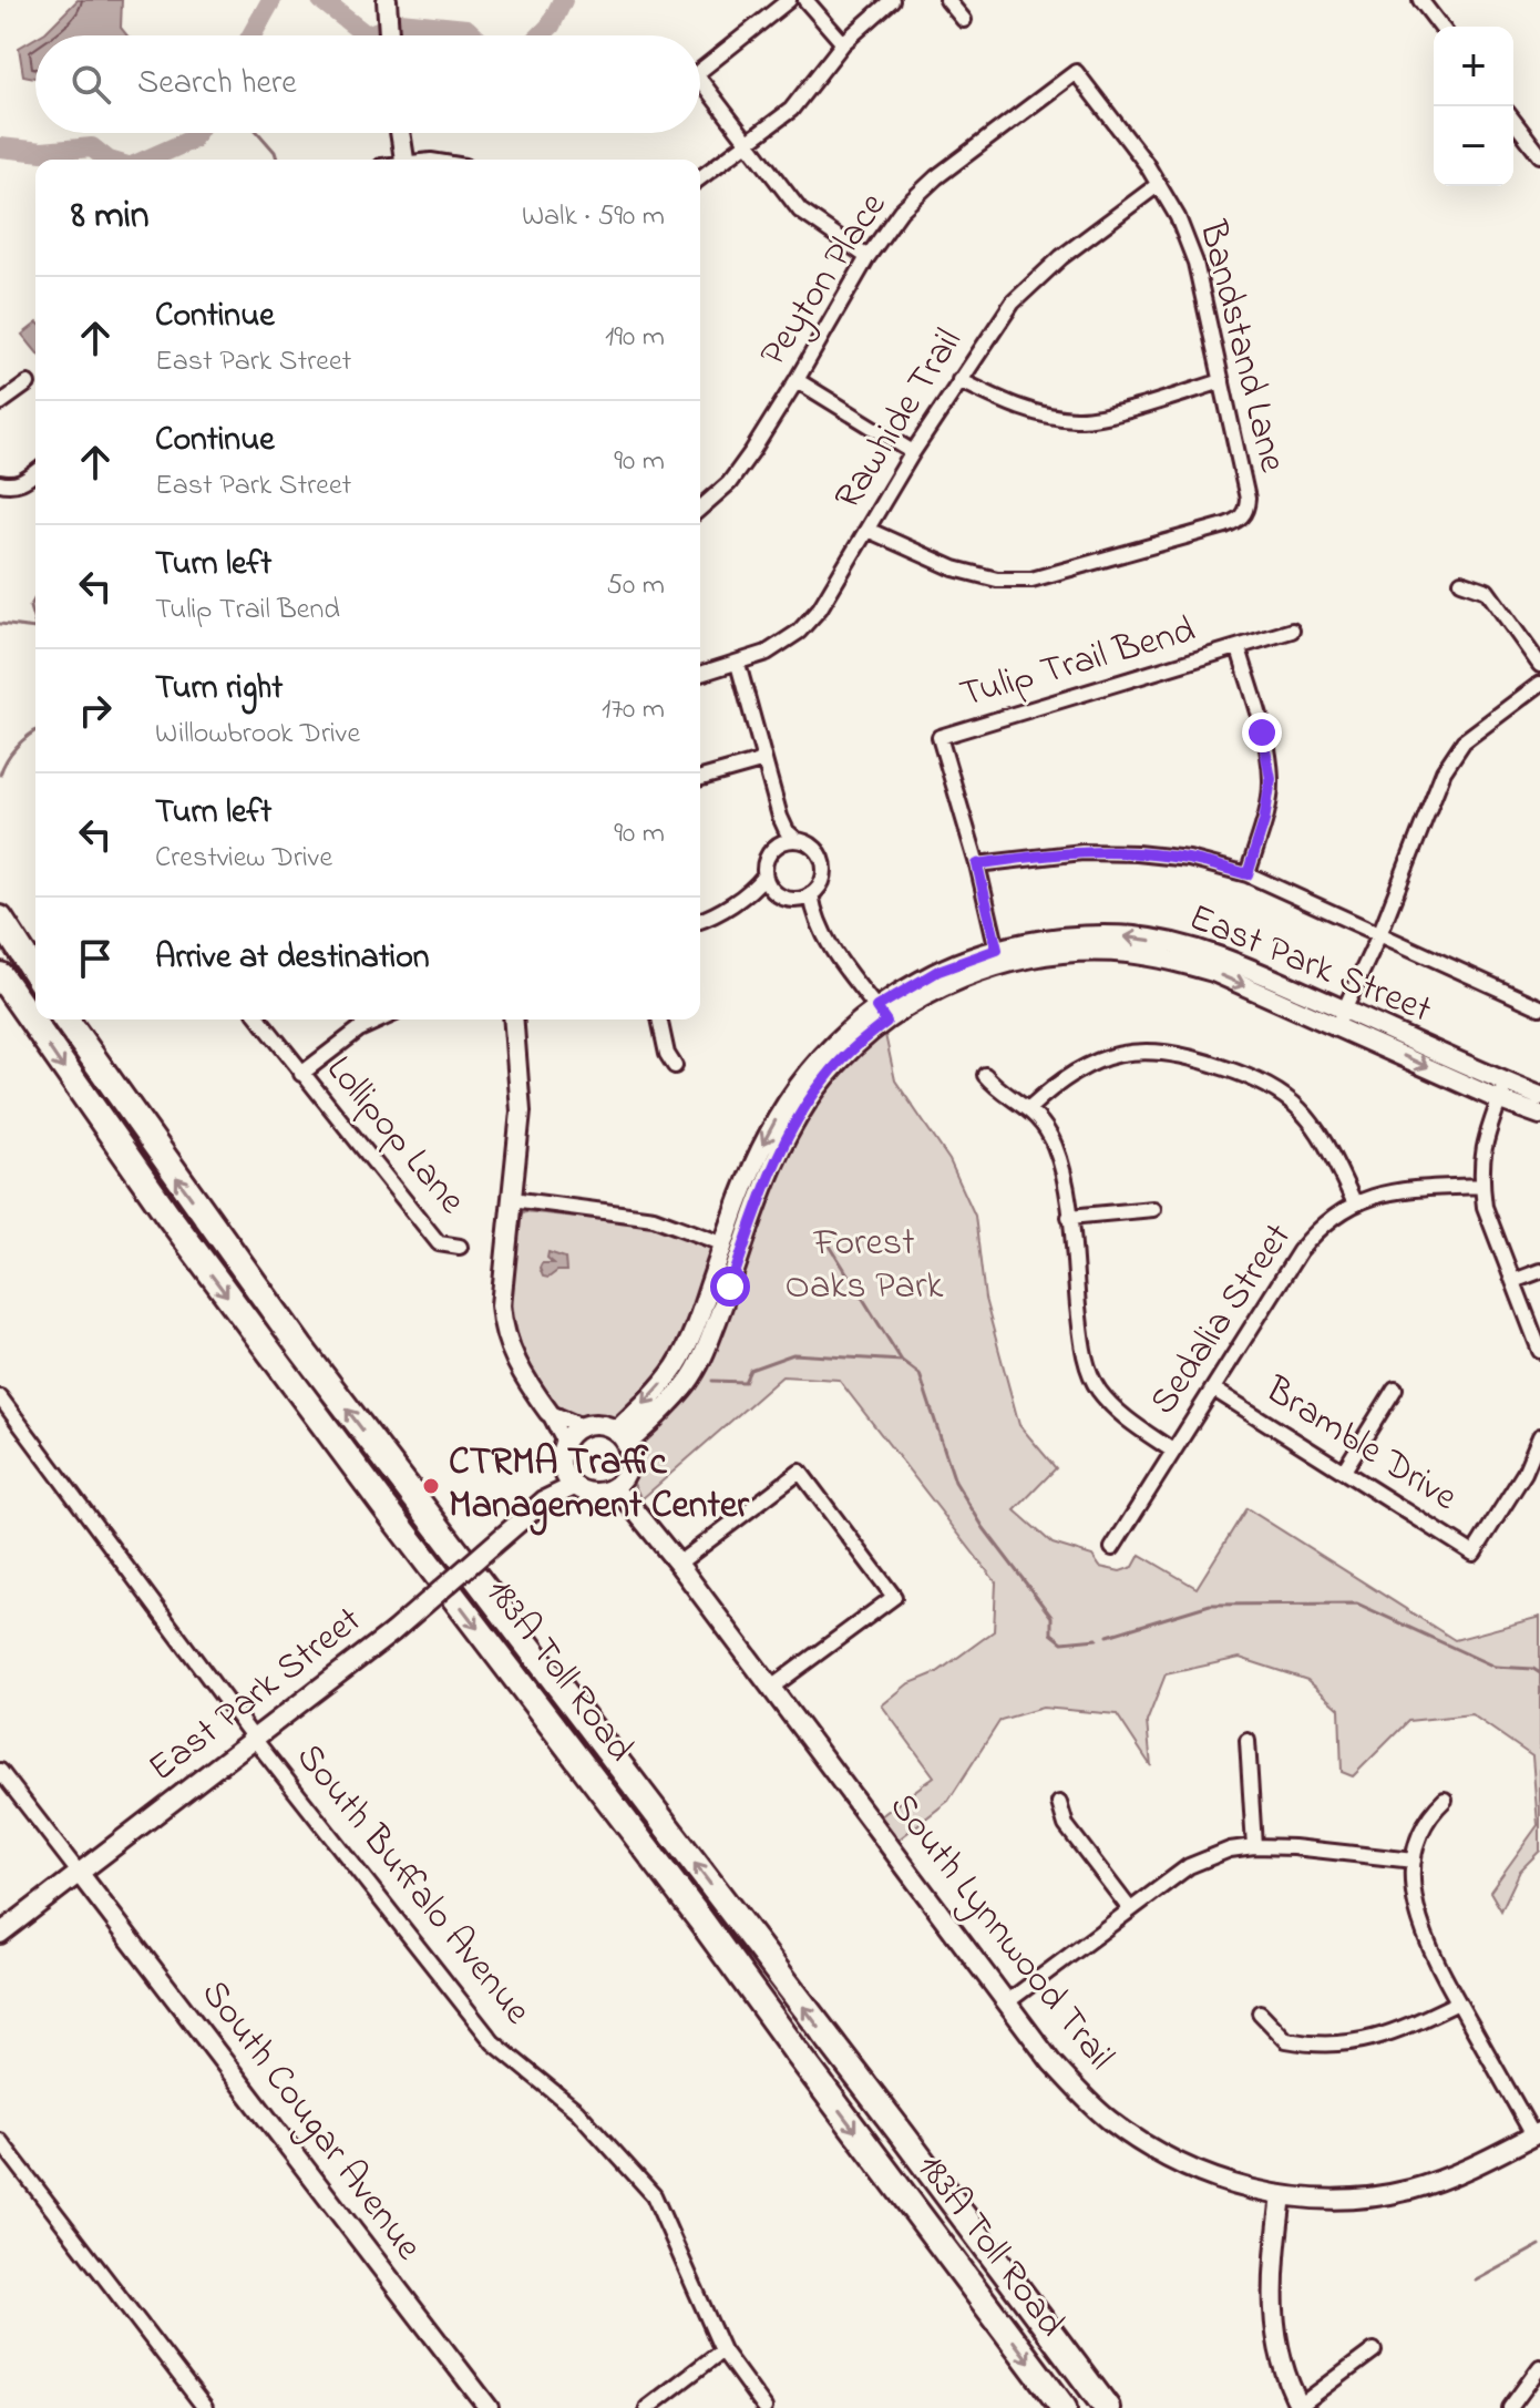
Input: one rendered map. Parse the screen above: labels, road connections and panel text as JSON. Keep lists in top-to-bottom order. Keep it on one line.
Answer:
{"streets":{"highway":["183A Toll Road"],"street":["Peyton Place","Bandstand Lane","Rawhide Trail","Tulip Trail Bend","East Park Street","Lollipop Lane","Sedalia Street","Bramble Drive","South Buffalo Avenue","South Lynnwood Trail","South Cougar Avenue"]},"crossings":[["Peyton Place","Bandstand Lane"],["Bandstand Lane","Rawhide Trail"],["Tulip Trail Bend","East Park Street"],["East Park Street","South Buffalo Avenue"],["East Park Street","South Lynnwood Trail"],["East Park Street","South Cougar Avenue"],["Sedalia Street","Bramble Drive"]],"parks":["Forest Oaks Park"],"places":["CTRMA Traffic Management Center"],"page":{"map_buttons":["+","−"],"search":"Search here","heading":["8 min","Walk · 590 m"],"list":[["Continue","East Park Street","190 m"],["Continue","East Park Street","90 m"],["Turn left","Tulip Trail Bend","50 m"],["Turn right","Willowbrook Drive","170 m"],["Turn left","Crestview Drive","90 m"],"Arrive at destination"]}}
